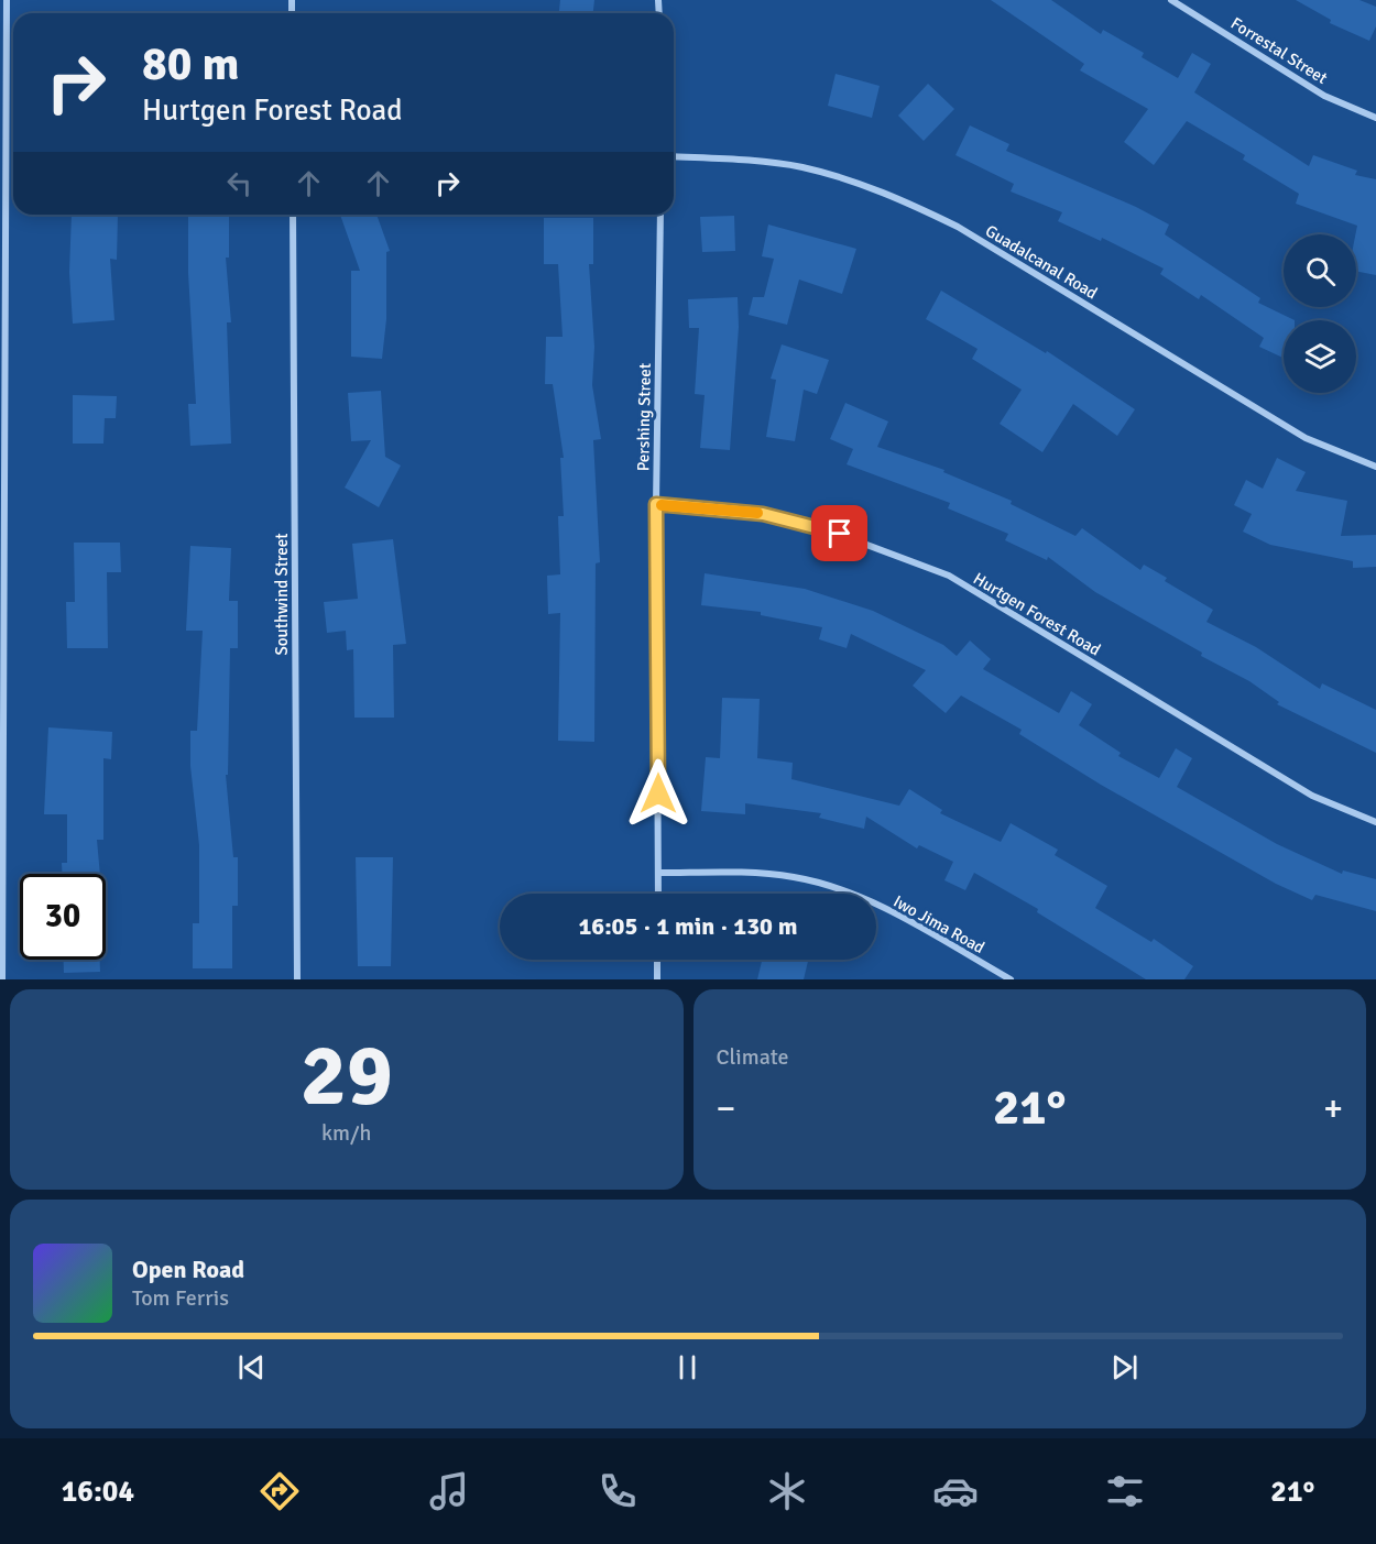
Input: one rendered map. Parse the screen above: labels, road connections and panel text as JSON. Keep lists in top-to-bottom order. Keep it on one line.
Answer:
{"streets":{"street":["Forrestal Street","Guadalcanal Road","Pershing Street","Southwind Street","Hurtgen Forest Road","Iwo Jima Road"]},"crossings":[["Pershing Street","Hurtgen Forest Road"],["Pershing Street","Iwo Jima Road"]],"page":{"turn":["80 m","Hurtgen Forest Road"],"limit":"30","trip":"16:05 · 1 min · 130 m","tile":[["29","km/h"],"Climate"],"heat":["−","21°","+"],"song":["Open Road","Tom Ferris"],"tabs":["16:04","21°"]}}
